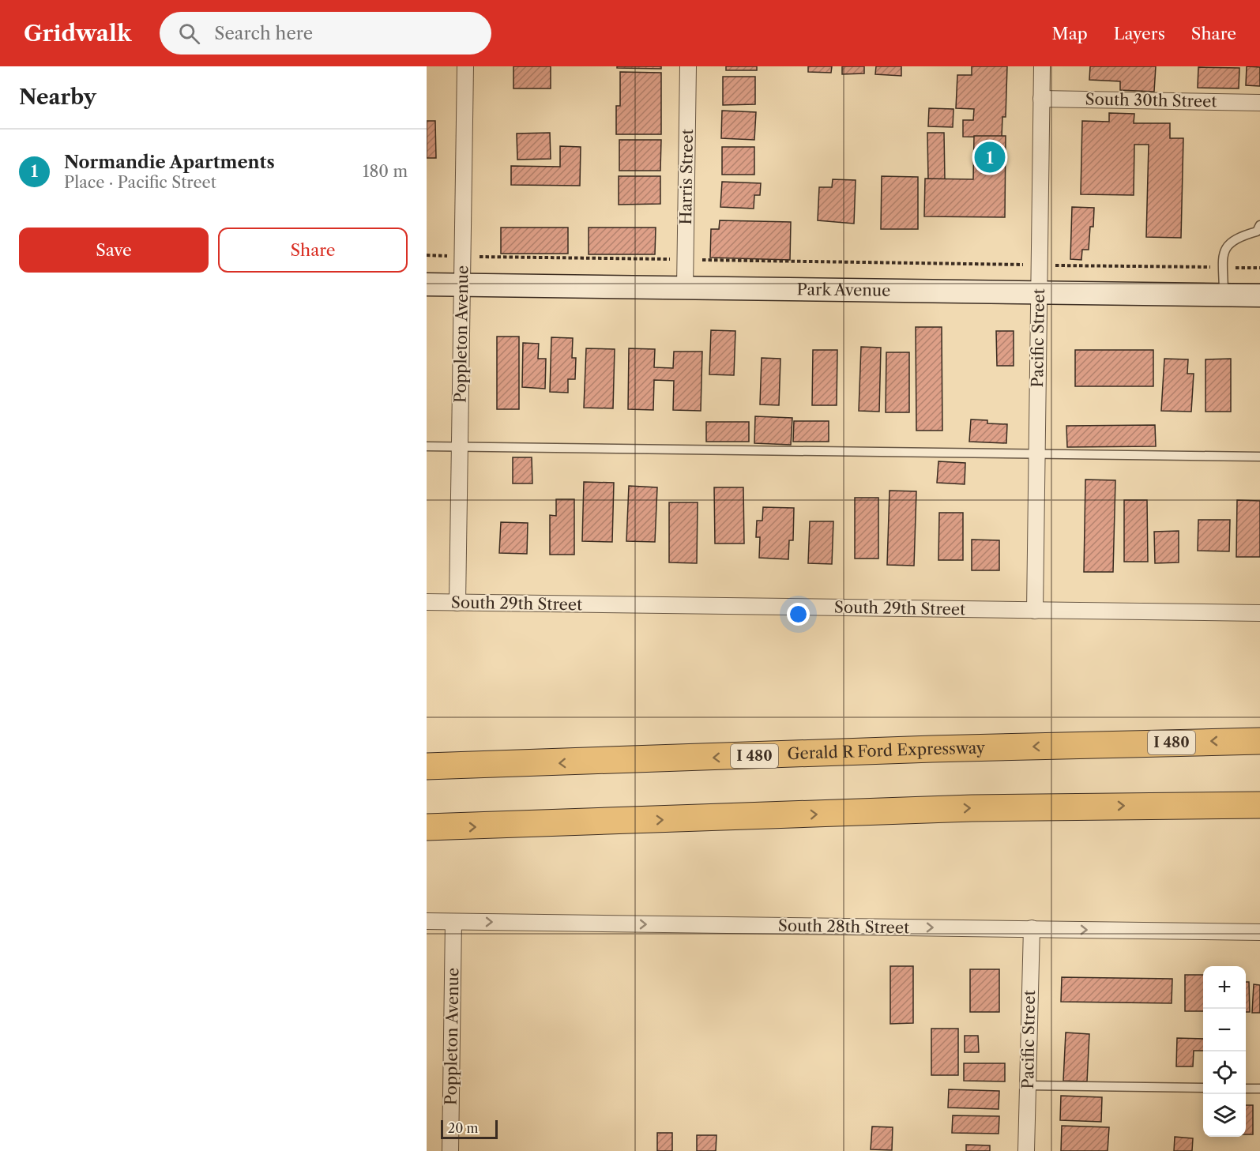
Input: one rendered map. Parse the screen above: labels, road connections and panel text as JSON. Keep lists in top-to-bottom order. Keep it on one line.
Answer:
{"streets":{"highway":["I 480","Gerald R Ford Expressway"],"street":["South 30th Street","Harris Street","Park Avenue","Poppleton Avenue","Pacific Street","South 29th Street","South 28th Street"]},"crossings":[["South 30th Street","Pacific Street"],["Harris Street","Park Avenue"],["Park Avenue","Poppleton Avenue"],["Park Avenue","Pacific Street"],["Poppleton Avenue","South 29th Street"],["Poppleton Avenue","South 28th Street"],["Pacific Street","South 29th Street"],["Pacific Street","South 28th Street"]],"one_way":["South 28th Street"],"scale_bar":"20 m","page":{"header":"Gridwalk","search":"Search here","nav":["Map","Layers","Share"],"heading":"Nearby","list":[{"mark":"1","name":"Normandie Apartments","note":"Place · Pacific Street","value":"180 m"}],"pins":"1","buttons":["Save","Share"],"map_buttons":["+","−"],"scale":"20 m"}}
